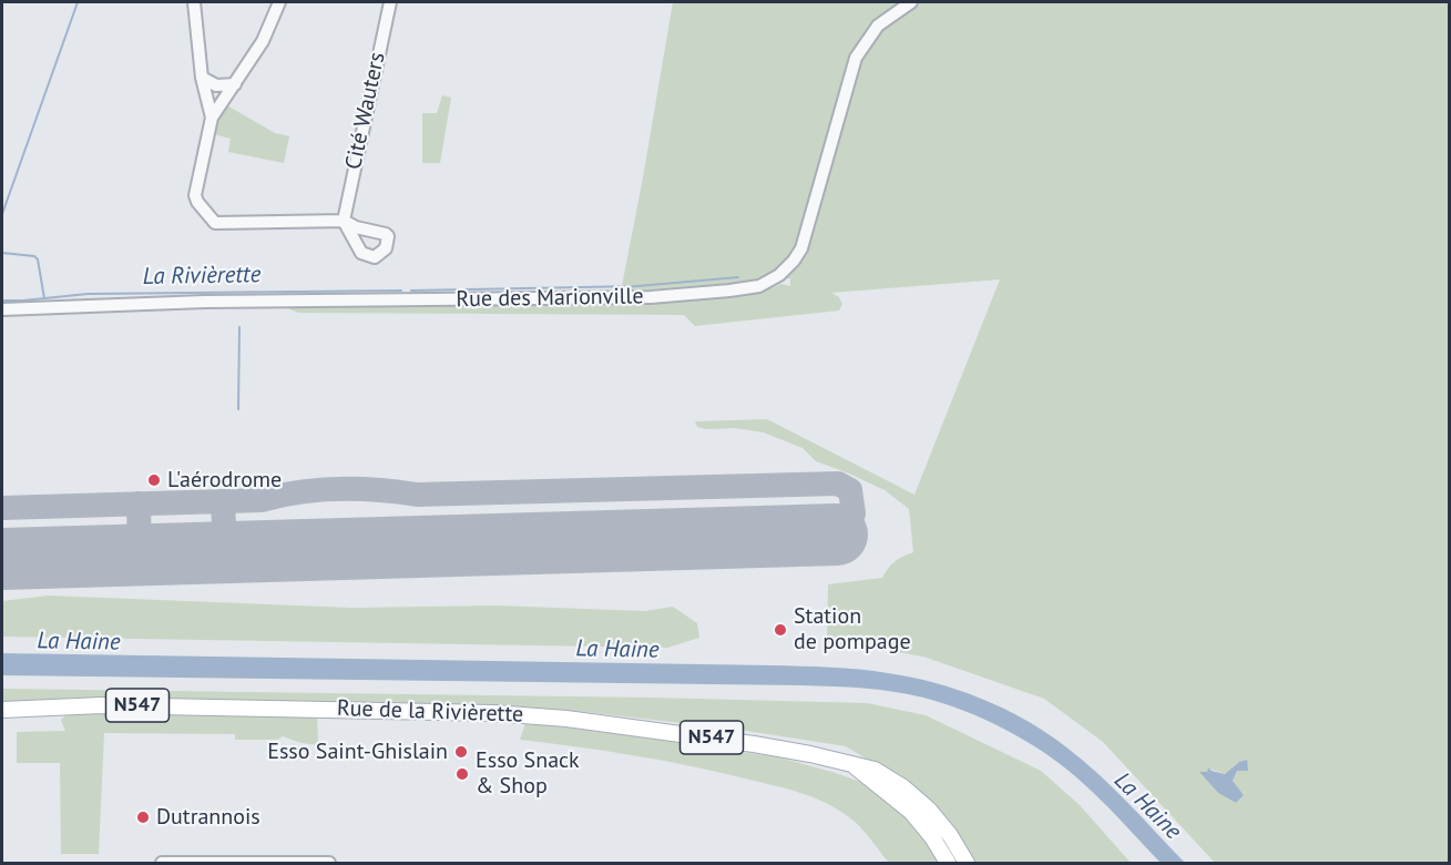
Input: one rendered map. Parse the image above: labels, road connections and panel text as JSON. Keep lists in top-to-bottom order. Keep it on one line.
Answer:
{"streets":{"main road":["N547","Rue de la Rivièrette"],"street":["Cité Wauters","Rue des Marionville"]},"crossings":[["N547","Rue de la Rivièrette"]],"water":["La Rivièrette","La Haine"],"places":["L'aérodrome","Station de pompage","Esso Saint-Ghislain","Esso Snack & Shop","Dutrannois"]}
